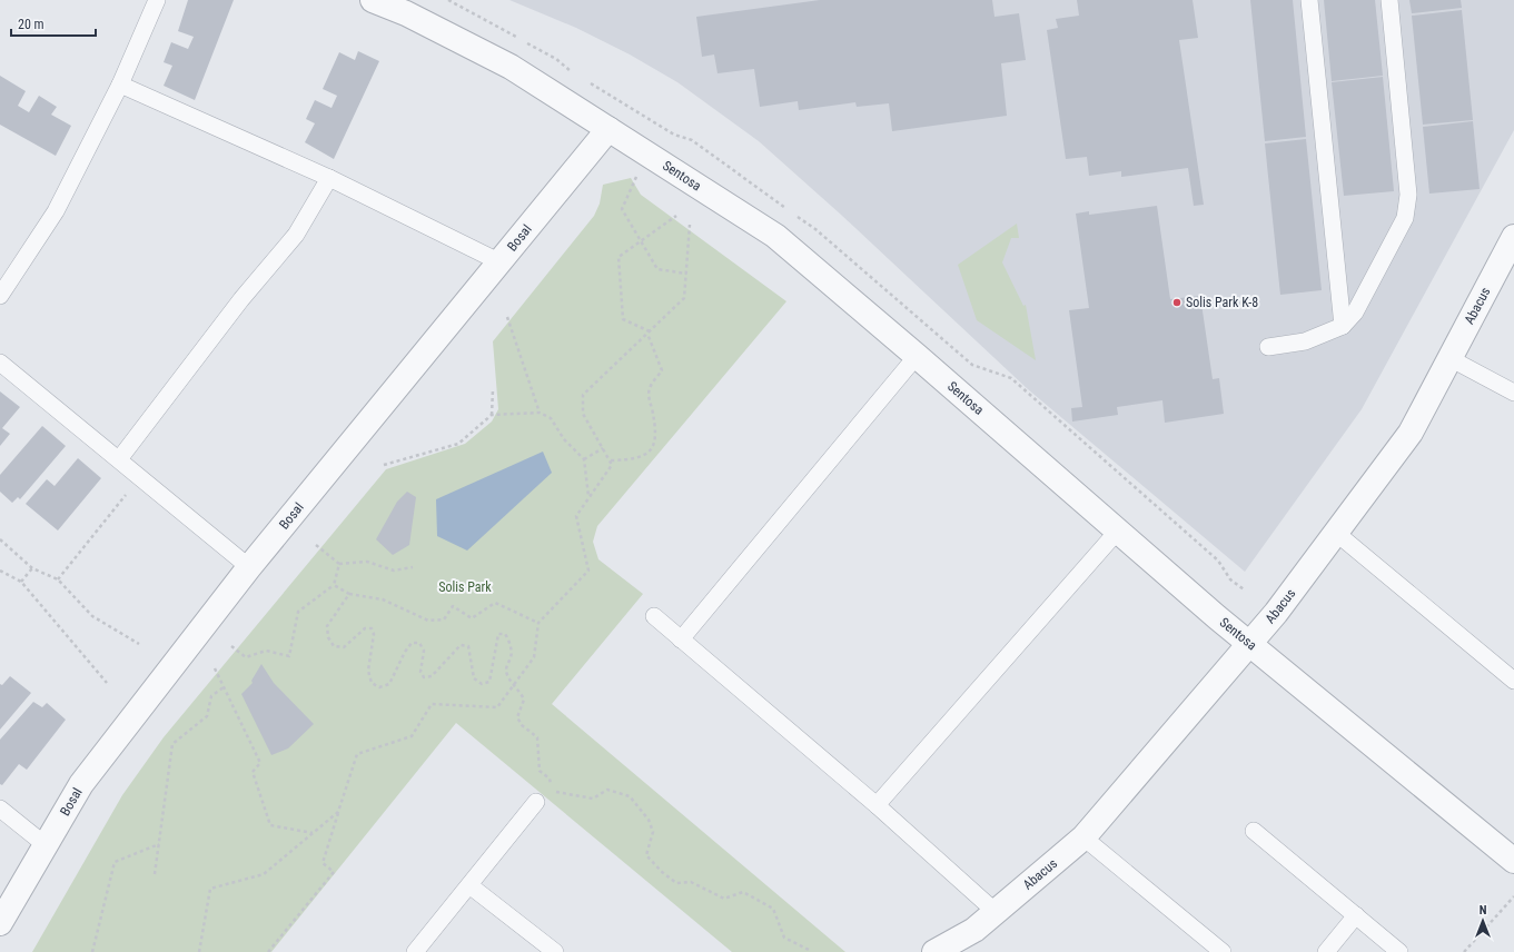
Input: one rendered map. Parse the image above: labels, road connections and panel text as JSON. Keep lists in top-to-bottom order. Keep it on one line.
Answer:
{"streets":{"street":["Sentosa","Bosal","Abacus"]},"crossings":[["Sentosa","Bosal"],["Sentosa","Abacus"]],"parks":["Solis Park"],"places":["Solis Park K-8"],"scale_bar":"20 m","north":"top"}
